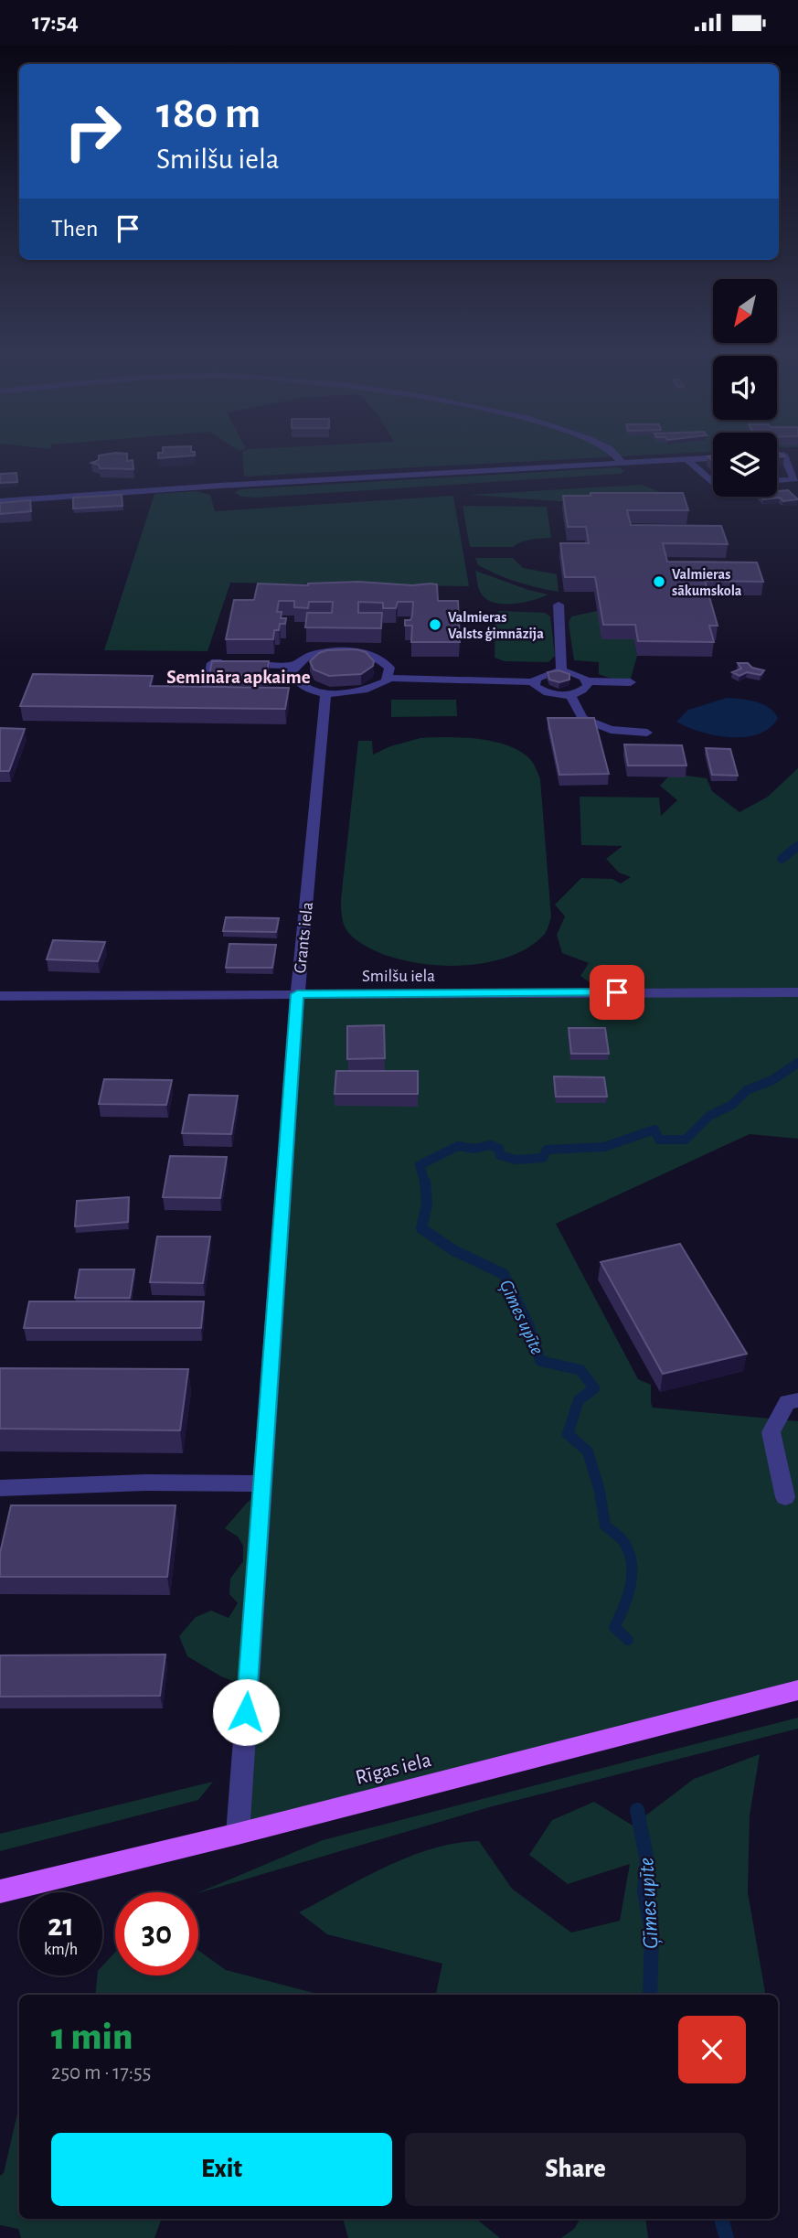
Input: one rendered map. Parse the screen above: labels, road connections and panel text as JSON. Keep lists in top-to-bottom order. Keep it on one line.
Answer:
{"streets":{"main road":["Rīgas iela"],"street":["Grants iela","Smilšu iela"]},"crossings":[["Grants iela","Smilšu iela"],["Grants iela","Rīgas iela"]],"districts":["Semināra apkaime"],"water":["Ģīmes upīte"],"places":["Valmieras sākumskola","Valmieras Valsts ģimnāzija"],"north":"bottom left","page":{"status":"17:54","turn":["180 m","Smilšu iela"],"then":"Then","speed":"21 km/h","limit":"30","heading":["1 min","250 m · 17:55"],"buttons":["Exit","Share"]}}
